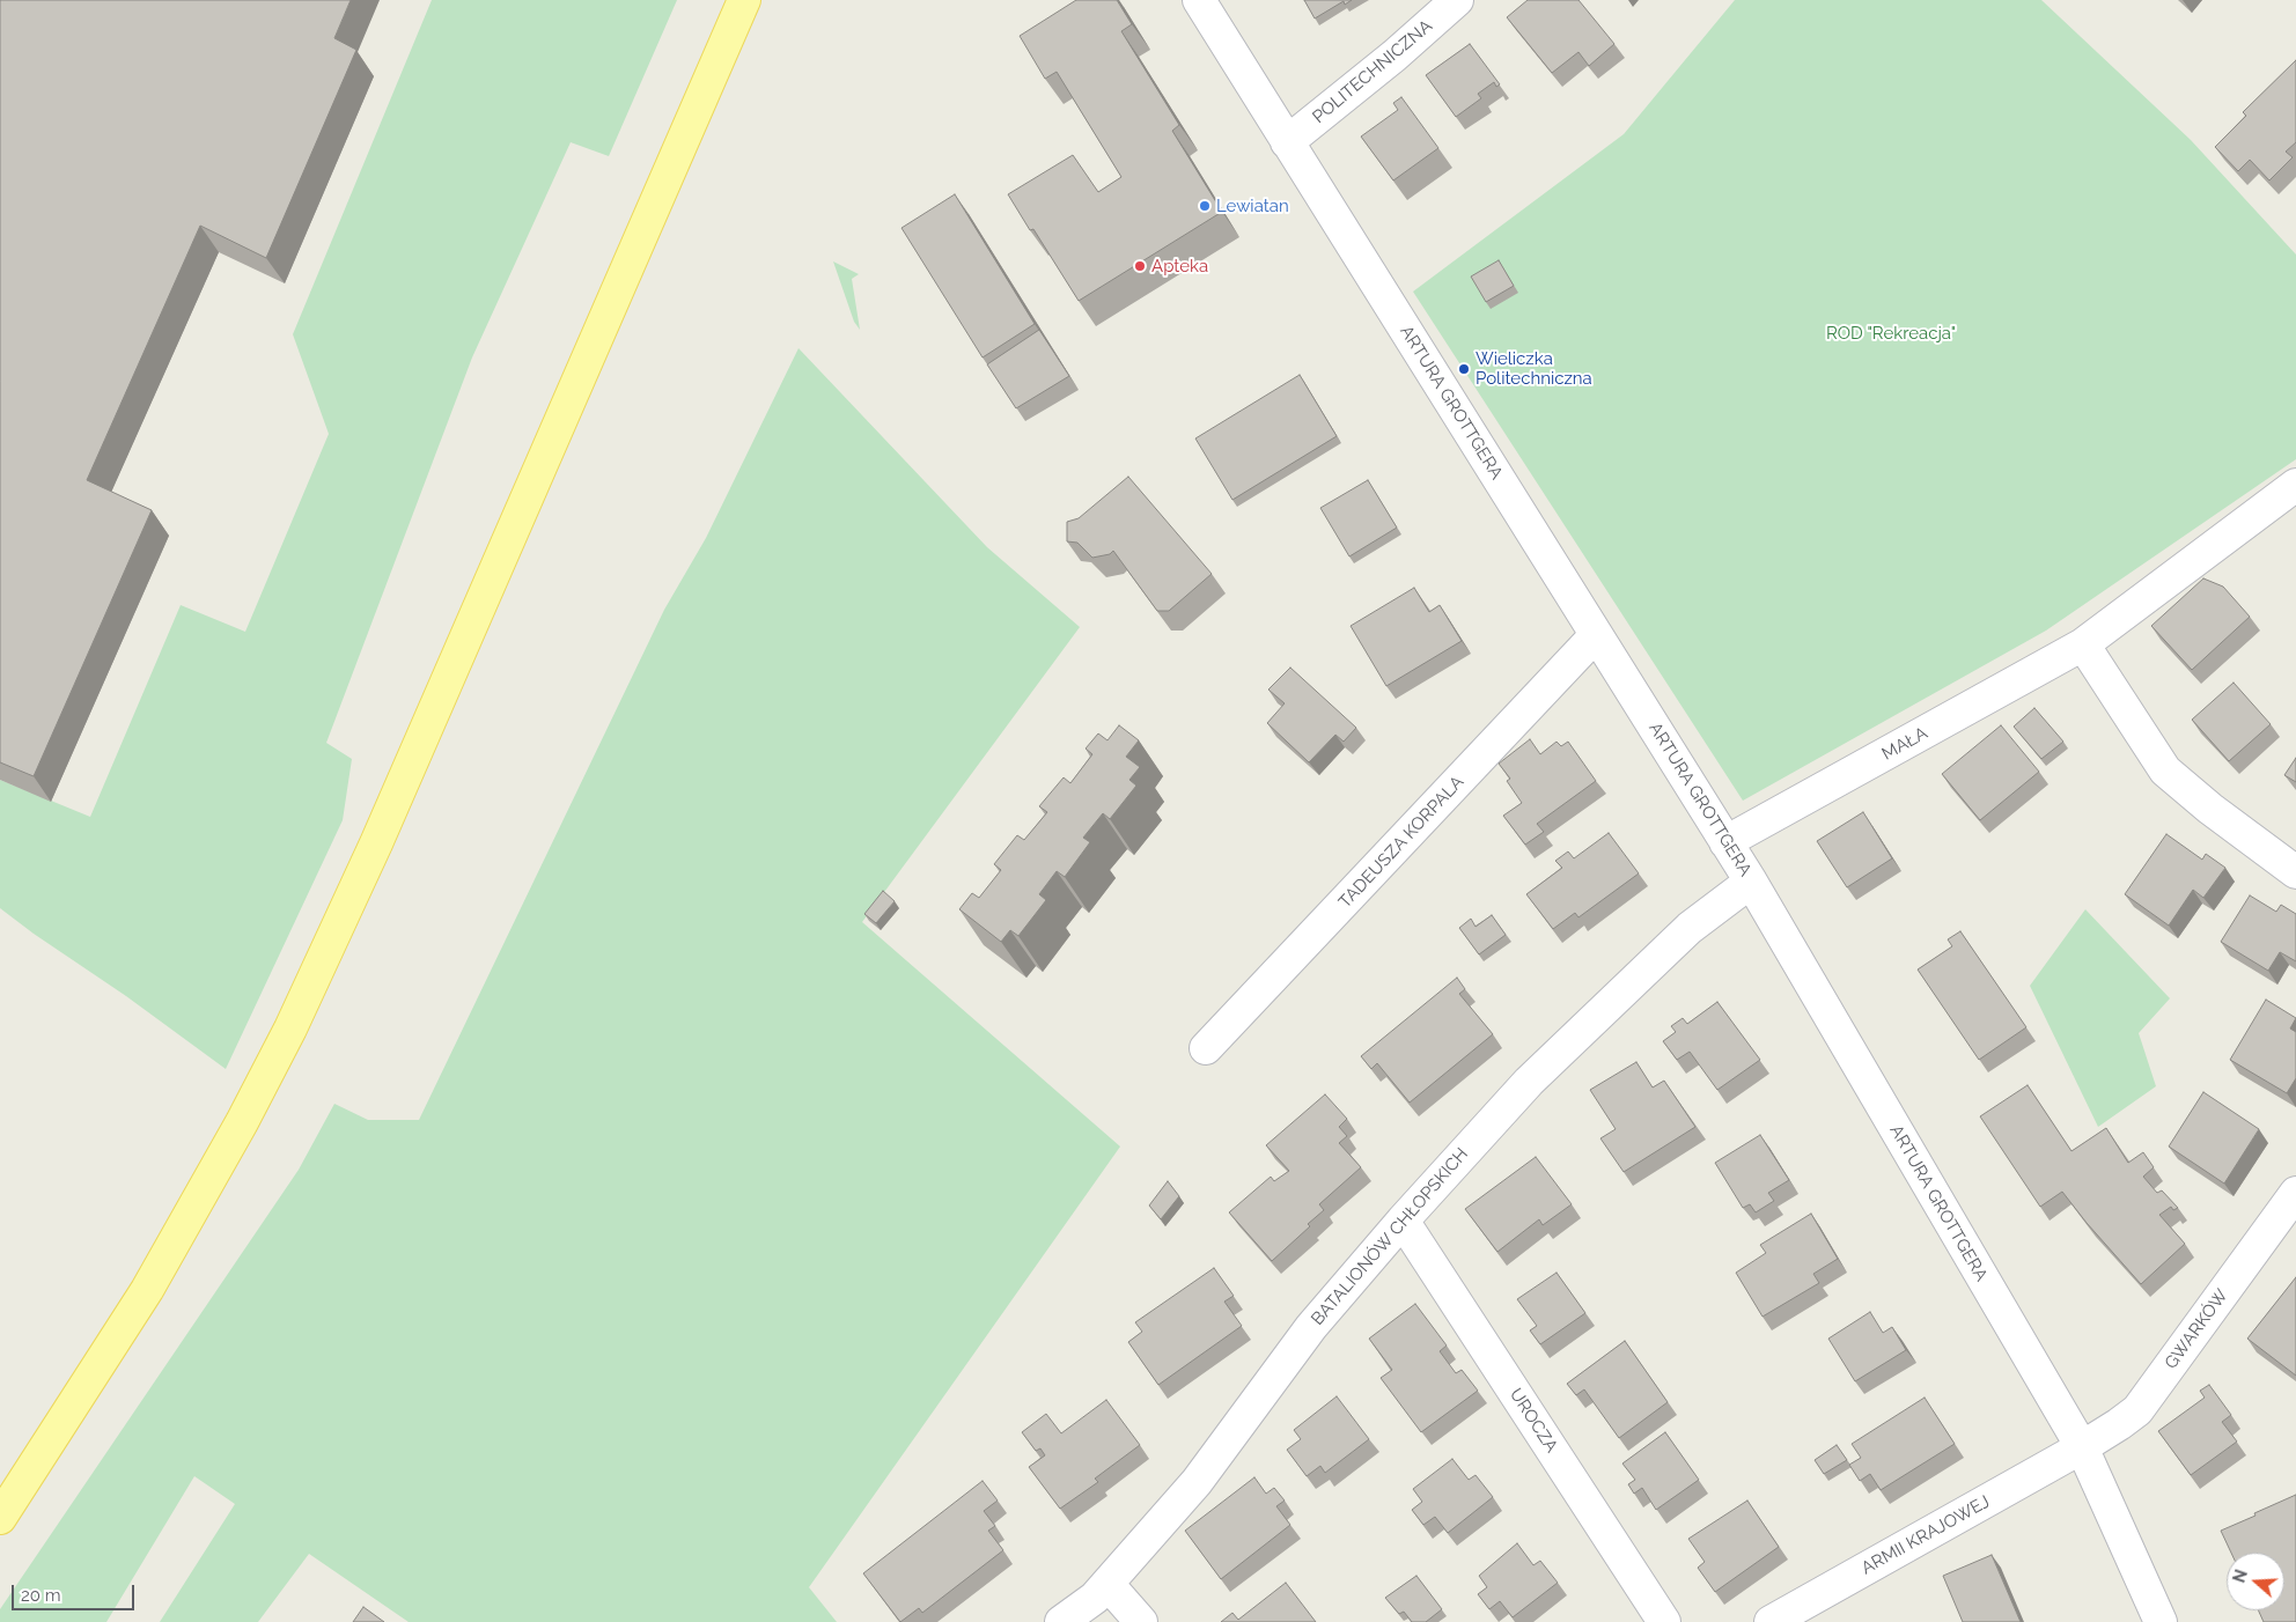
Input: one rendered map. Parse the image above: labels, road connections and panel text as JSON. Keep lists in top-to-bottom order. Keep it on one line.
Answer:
{"streets":{"street":["POLITECHNICZNA","ARTURA GROTTGERA","MAŁA","TADEUSZA KORPALA","BATALIONÓW CHŁOPSKICH","GWARKÓW","UROCZA","ARMII KRAJOWEJ"]},"crossings":[["POLITECHNICZNA","ARTURA GROTTGERA"],["ARTURA GROTTGERA","MAŁA"],["ARTURA GROTTGERA","TADEUSZA KORPALA"],["ARTURA GROTTGERA","BATALIONÓW CHŁOPSKICH"],["ARTURA GROTTGERA","GWARKÓW"],["ARTURA GROTTGERA","ARMII KRAJOWEJ"],["BATALIONÓW CHŁOPSKICH","UROCZA"],["GWARKÓW","ARMII KRAJOWEJ"]],"parks":["ROD \"Rekreacja\""],"places":["Lewiatan","Apteka","Wieliczka Politechniczna"],"scale_bar":"20 m","north":"left"}
